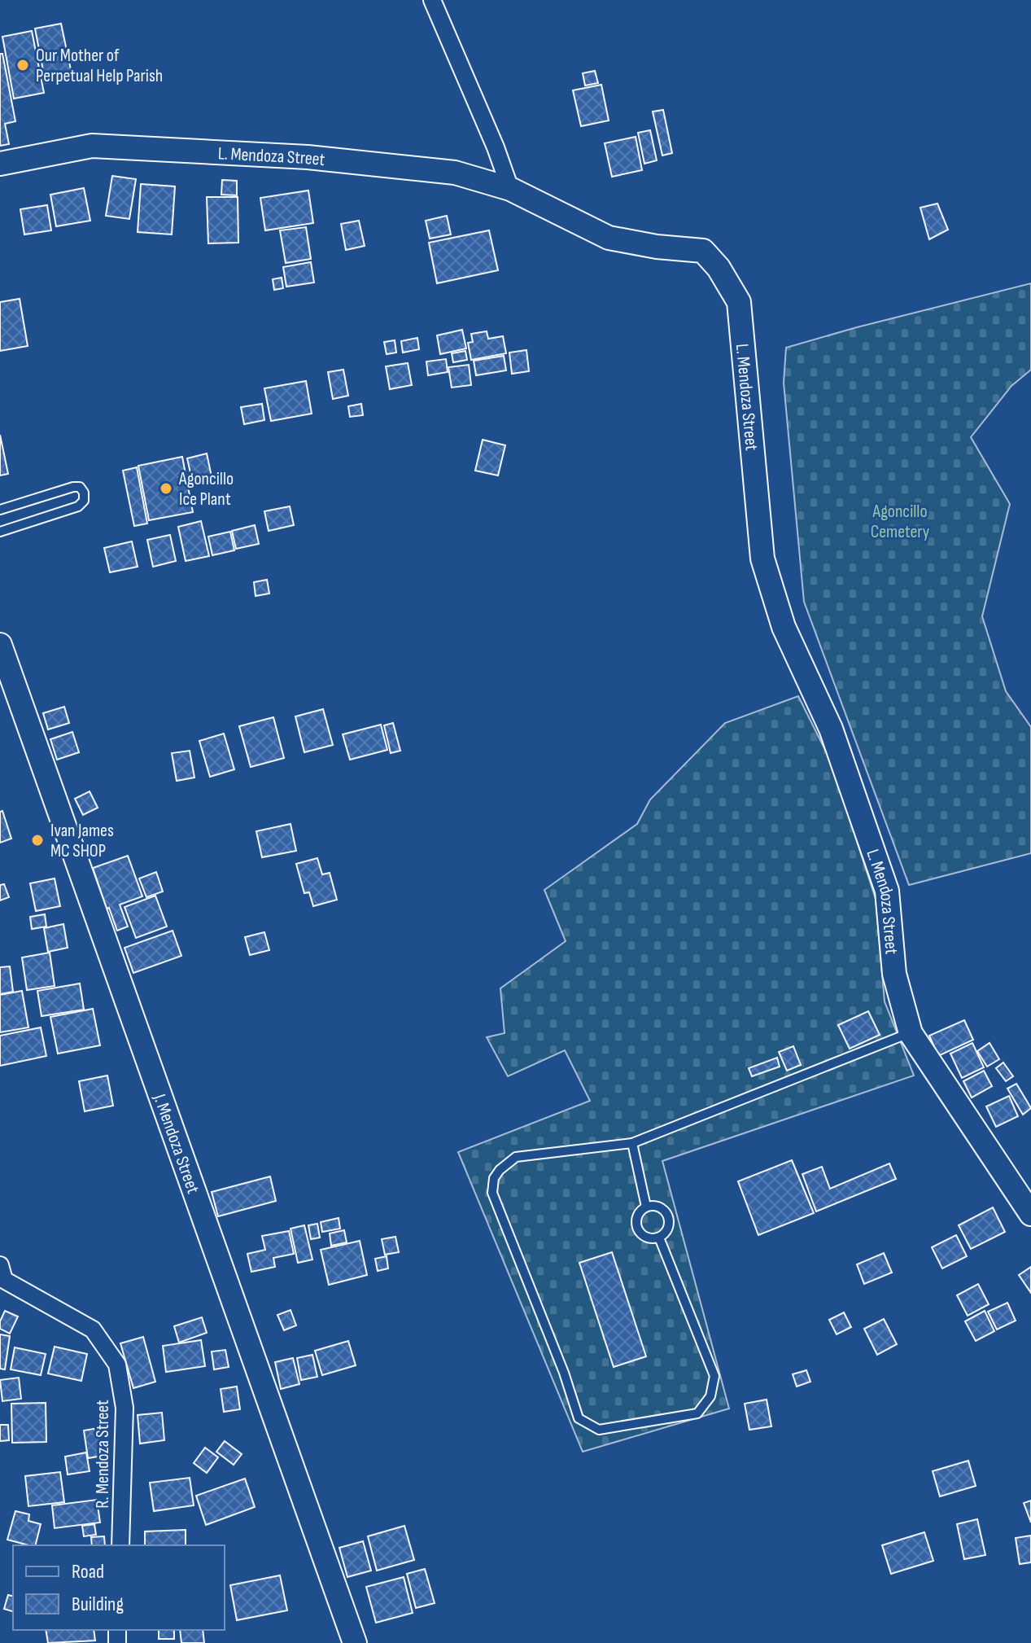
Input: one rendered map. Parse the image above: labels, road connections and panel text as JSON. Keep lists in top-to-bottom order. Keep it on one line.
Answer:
{"streets":{"street":["L. Mendoza Street","J. Mendoza Street","R. Mendoza Street"]},"parks":["Agoncillo Cemetery"],"places":["Our Mother of Perpetual Help Parish","Agoncillo Ice Plant","Ivan James MC SHOP"],"legend":["Road","Building"]}
